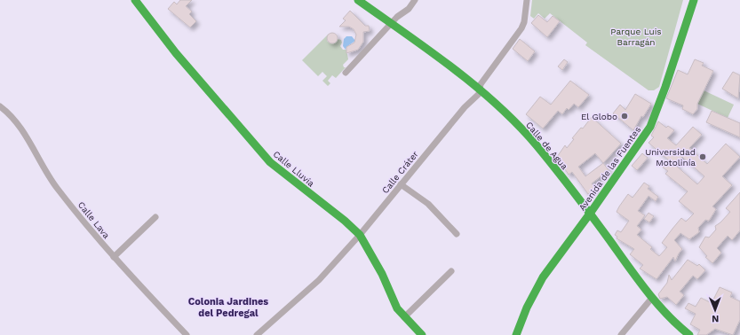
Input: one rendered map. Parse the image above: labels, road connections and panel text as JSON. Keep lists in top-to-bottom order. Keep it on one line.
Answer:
{"streets":{"street":["Calle de Agua","Calle Lluvia","Avenida de las Fuentes","Calle Cráter","Calle Lava"]},"crossings":[["Calle de Agua","Avenida de las Fuentes"],["Calle de Agua","Calle Cráter"],["Calle Lluvia","Calle Cráter"]],"districts":["Colonia Jardines del Pedregal"],"parks":["Parque Luis Barragán"],"places":["El Globo","Universidad Motolinía"],"north":"bottom"}
